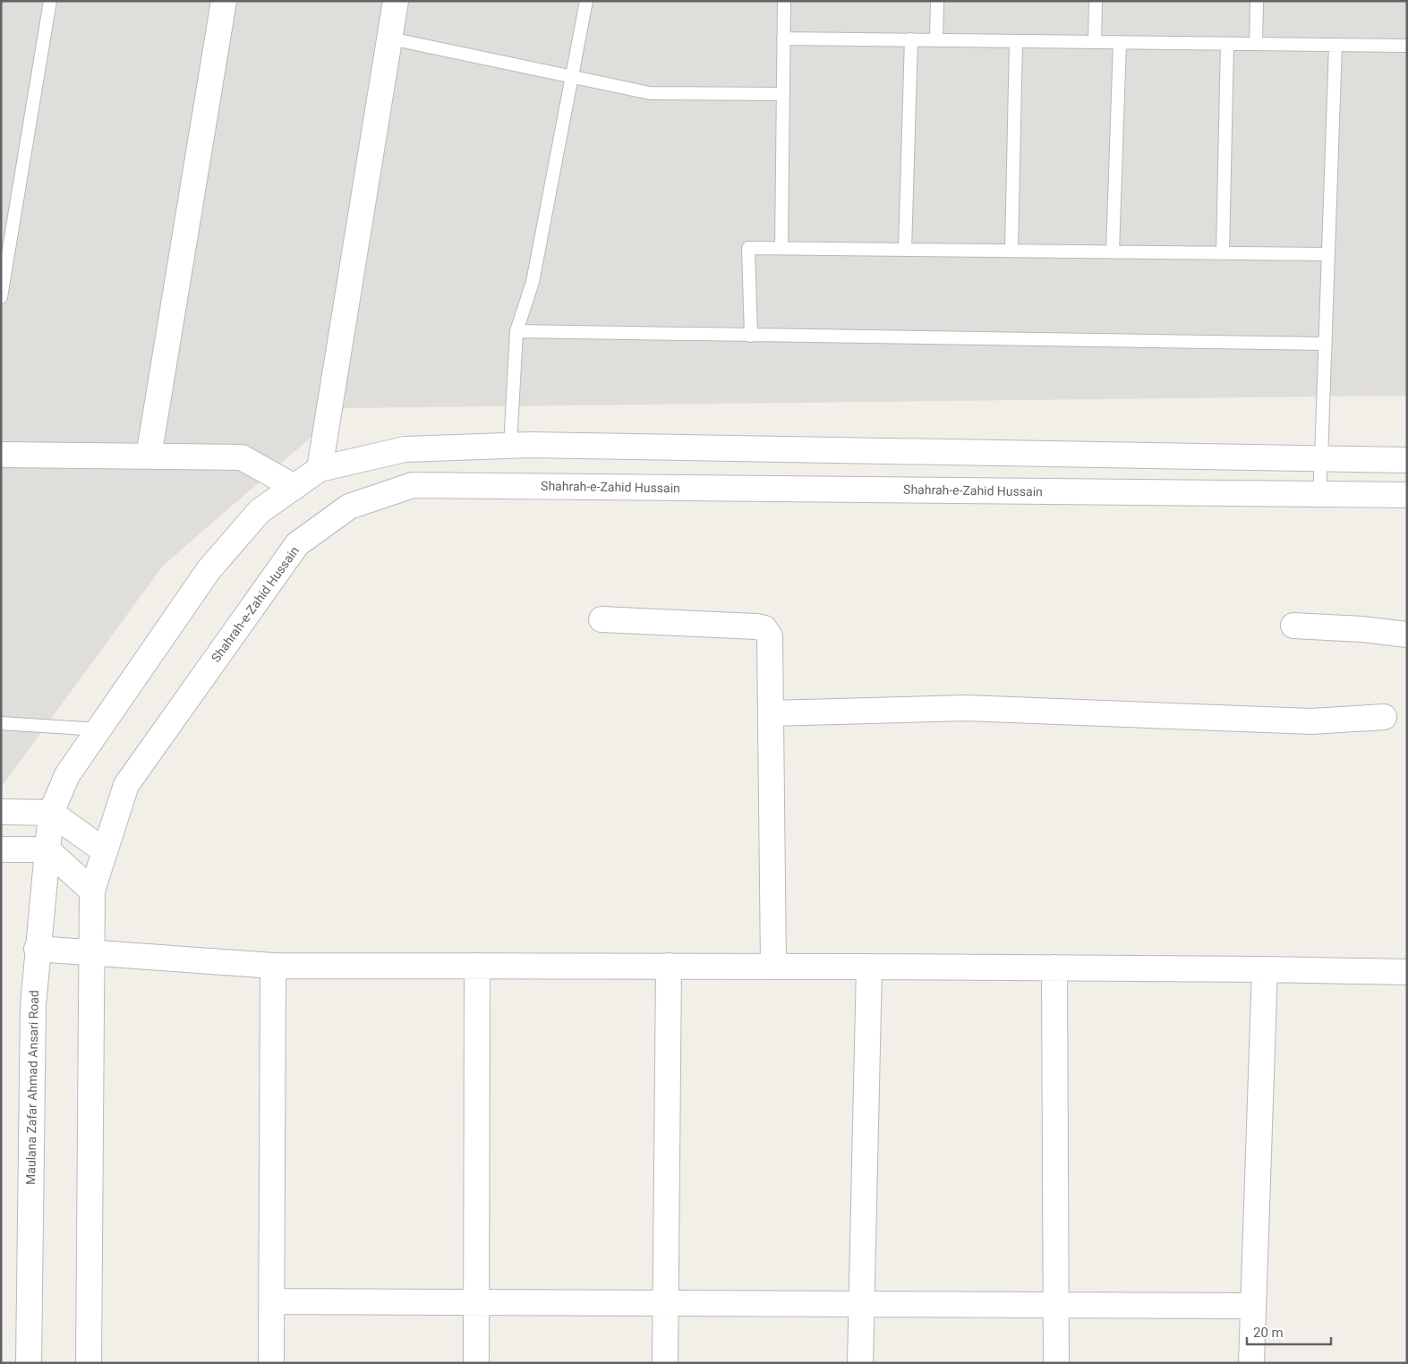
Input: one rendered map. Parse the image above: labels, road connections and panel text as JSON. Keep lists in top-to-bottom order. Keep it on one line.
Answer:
{"streets":{"street":["Shahrah-e-Zahid Hussain","Maulana Zafar Ahmad Ansari Road"]},"scale_bar":"20 m"}
